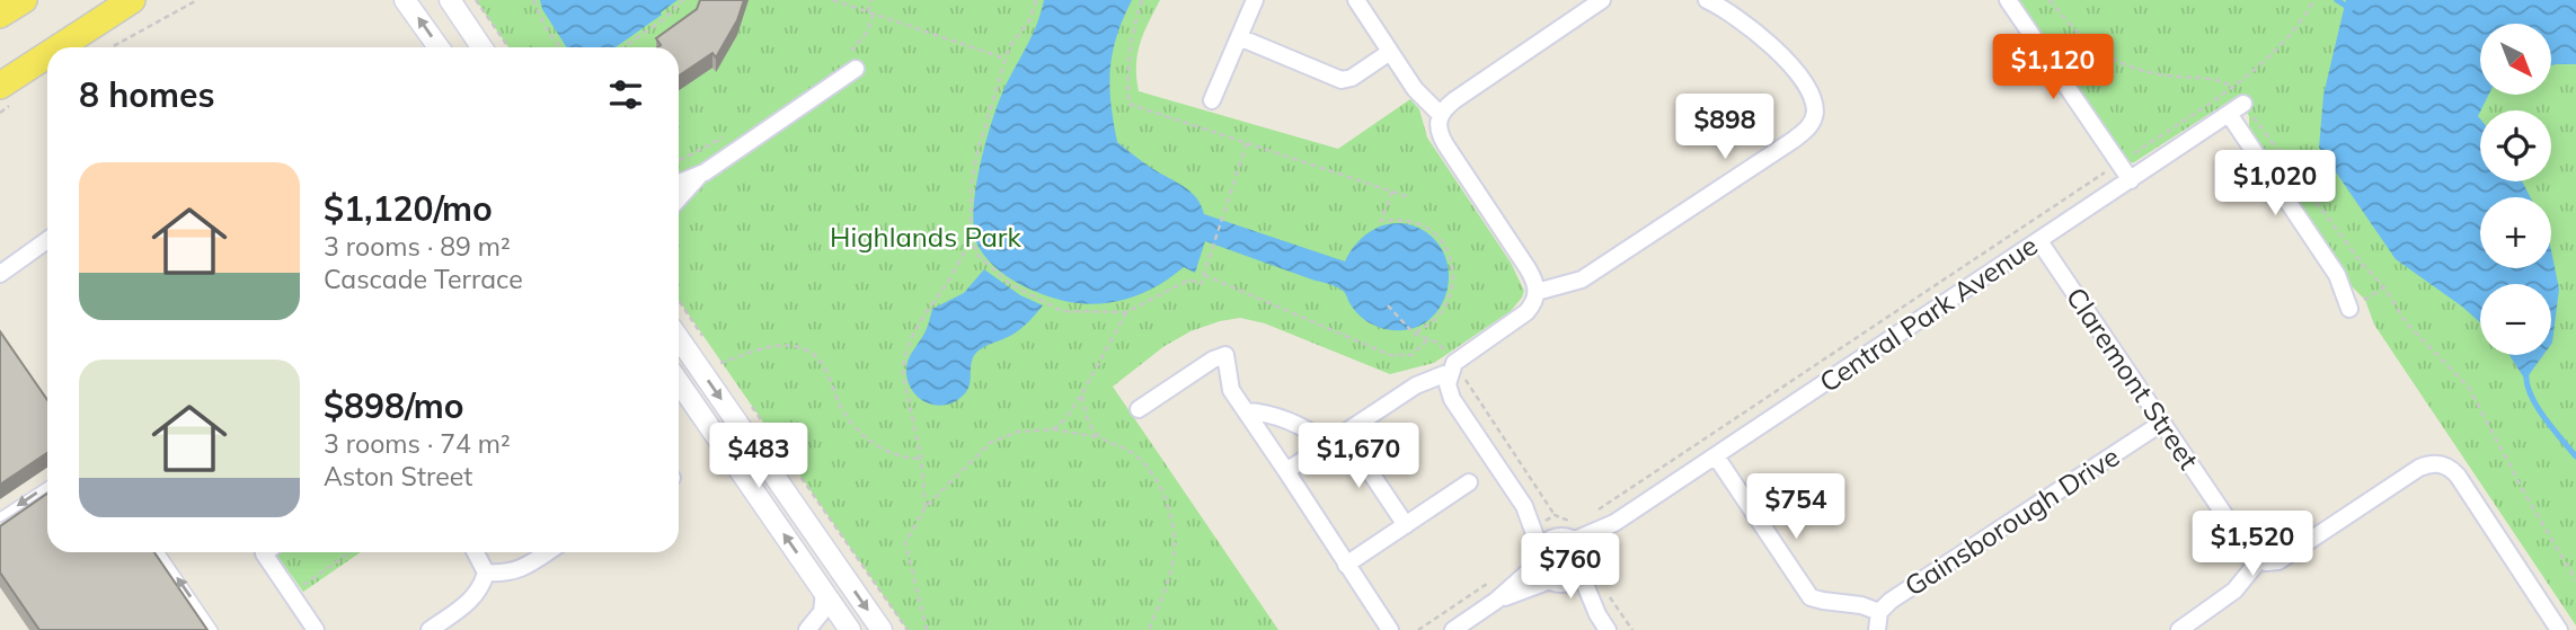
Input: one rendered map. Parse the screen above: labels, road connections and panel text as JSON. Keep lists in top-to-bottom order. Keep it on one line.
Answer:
{"streets":{"street":["Central Park Avenue","Claremont Street","Gainsborough Drive"]},"crossings":[["Central Park Avenue","Claremont Street"],["Claremont Street","Gainsborough Drive"]],"parks":["Highlands Park"],"north":"bottom right","page":{"map_buttons":["+","−"],"price":["$1,120","$898","$1,020","$483","$1,670","$754","$1,520","$760"],"heading":"8 homes","list":[{"name":"$1,120/mo","note":"3 rooms · 89 m² · Cascade Terrace"},{"name":"$898/mo","note":"3 rooms · 74 m² · Aston Street"}]}}
